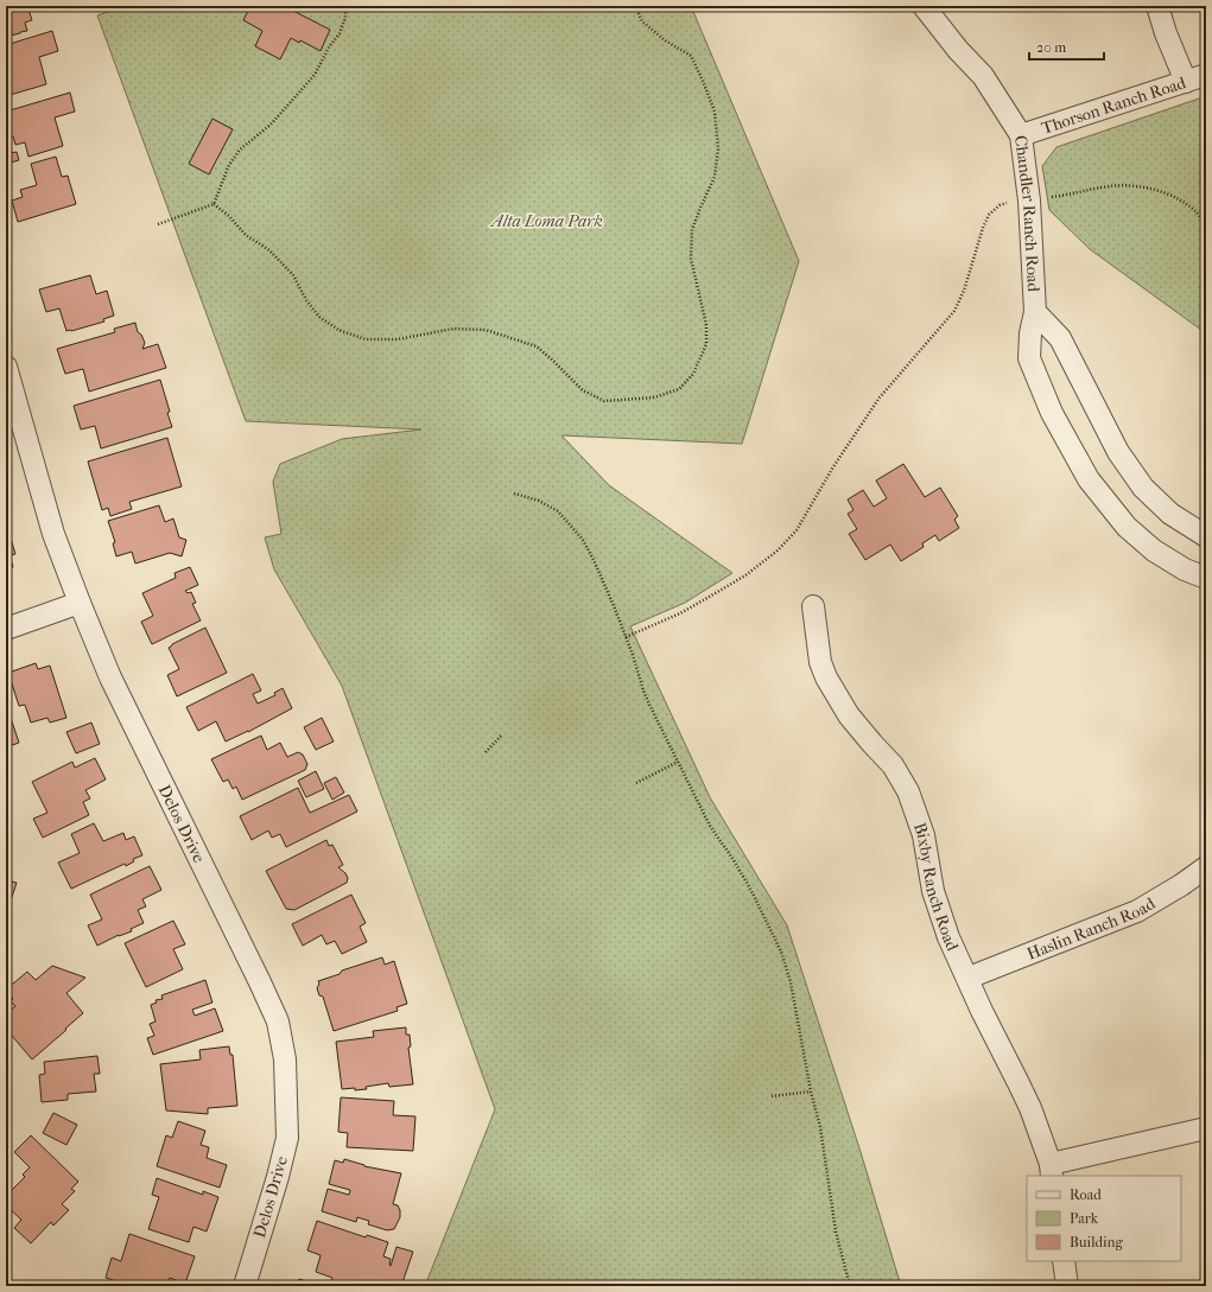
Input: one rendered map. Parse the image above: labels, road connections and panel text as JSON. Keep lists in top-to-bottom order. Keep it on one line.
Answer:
{"streets":{"street":["Thorson Ranch Road","Chandler Ranch Road","Delos Drive","Bixby Ranch Road","Haslin Ranch Road"]},"crossings":[["Thorson Ranch Road","Chandler Ranch Road"],["Bixby Ranch Road","Haslin Ranch Road"]],"parks":["Alta Loma Park"],"legend":["Road","Park","Building"],"scale_bar":"20 m"}
